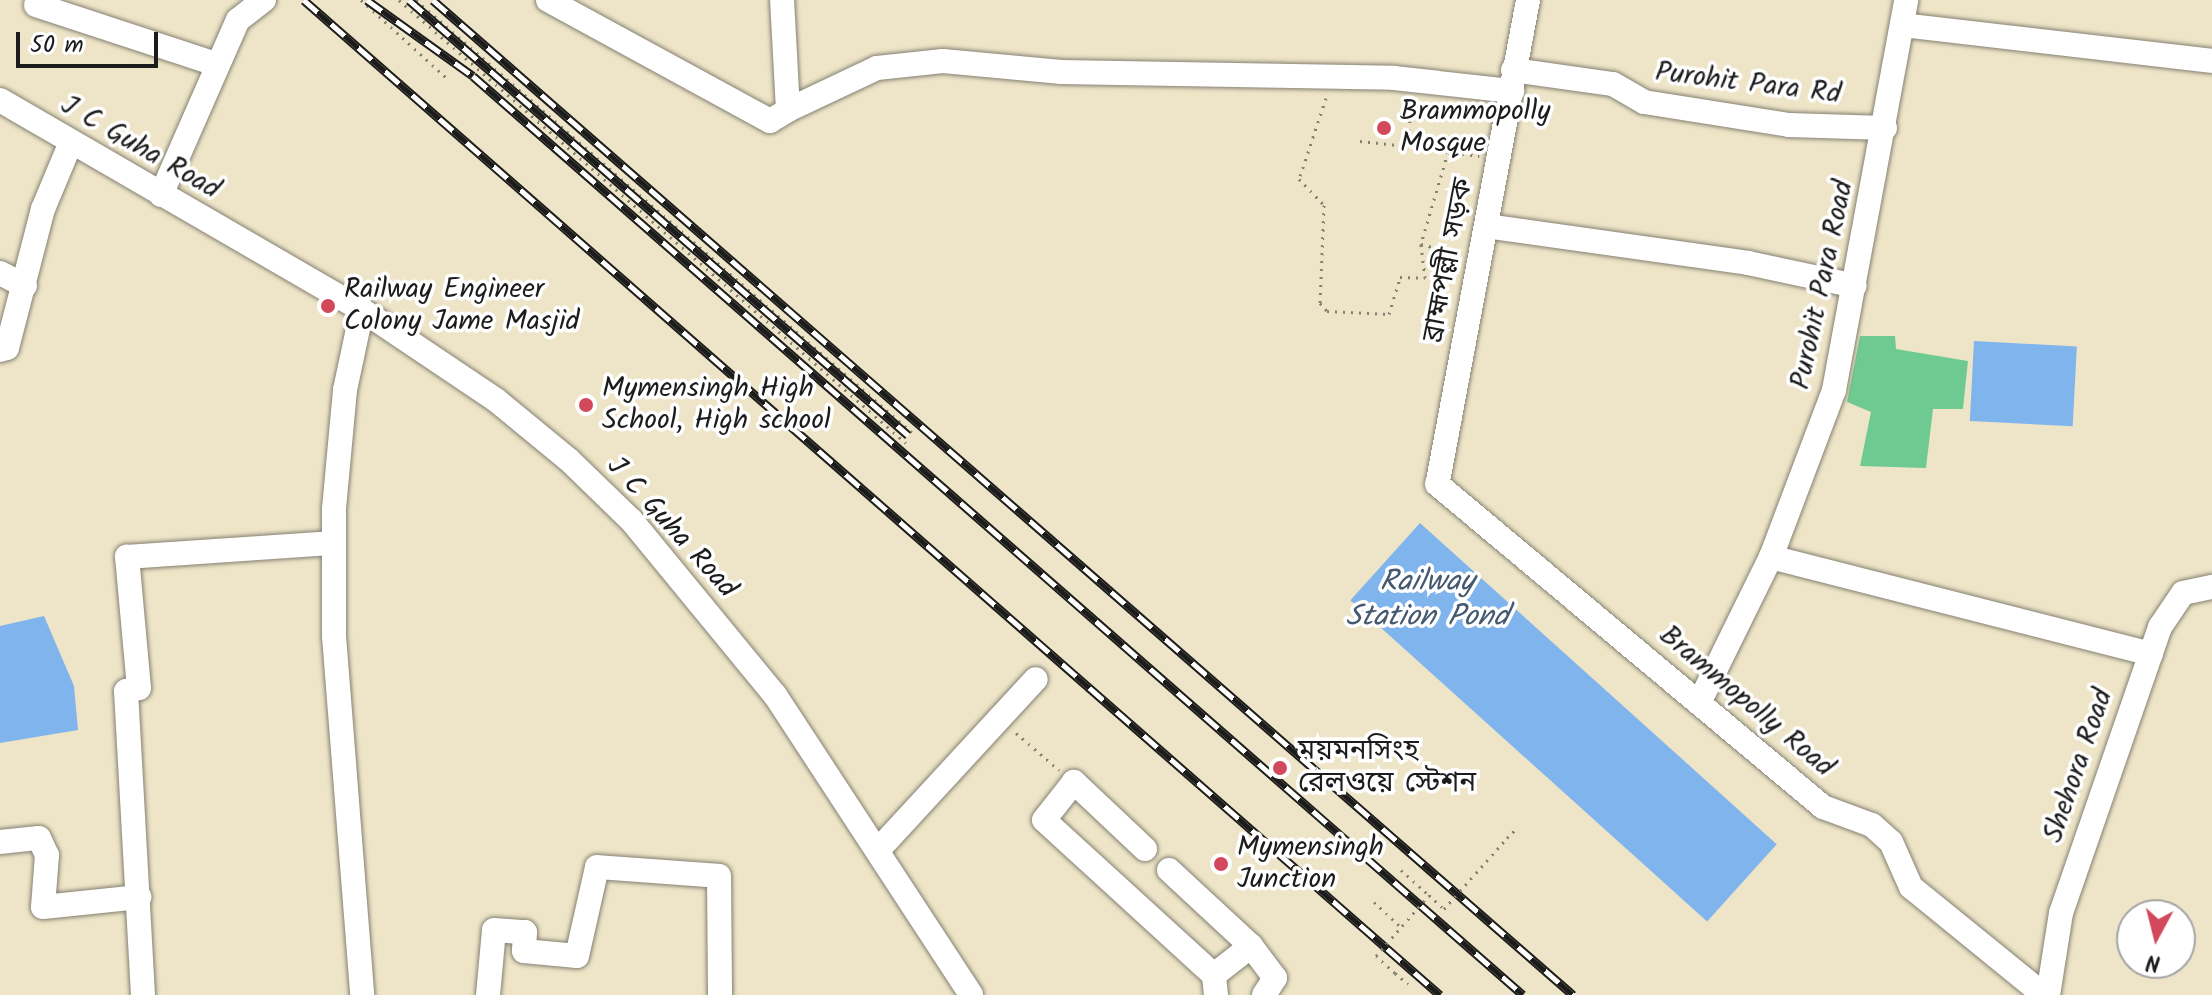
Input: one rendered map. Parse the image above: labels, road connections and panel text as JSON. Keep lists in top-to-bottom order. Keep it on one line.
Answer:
{"streets":{"street":["Purohit Para Rd","J C Guha Road","ব্রাহ্মপল্লী সড়ক","Purohit Para Road","Brammopolly Road","Shehora Road"]},"crossings":[["Purohit Para Rd","ব্রাহ্মপল্লী সড়ক"],["Purohit Para Rd","Purohit Para Road"],["ব্রাহ্মপল্লী সড়ক","Brammopolly Road"],["Purohit Para Road","Brammopolly Road"],["Brammopolly Road","Shehora Road"]],"water":["Railway Station Pond"],"places":["Brammopolly Mosque","Railway Engineer Colony Jame Masjid","Mymensingh High School, High school","ময়মনসিংহ রেলওয়ে স্টেশন","Mymensingh Junction"],"scale_bar":"50 m","north":"bottom"}
